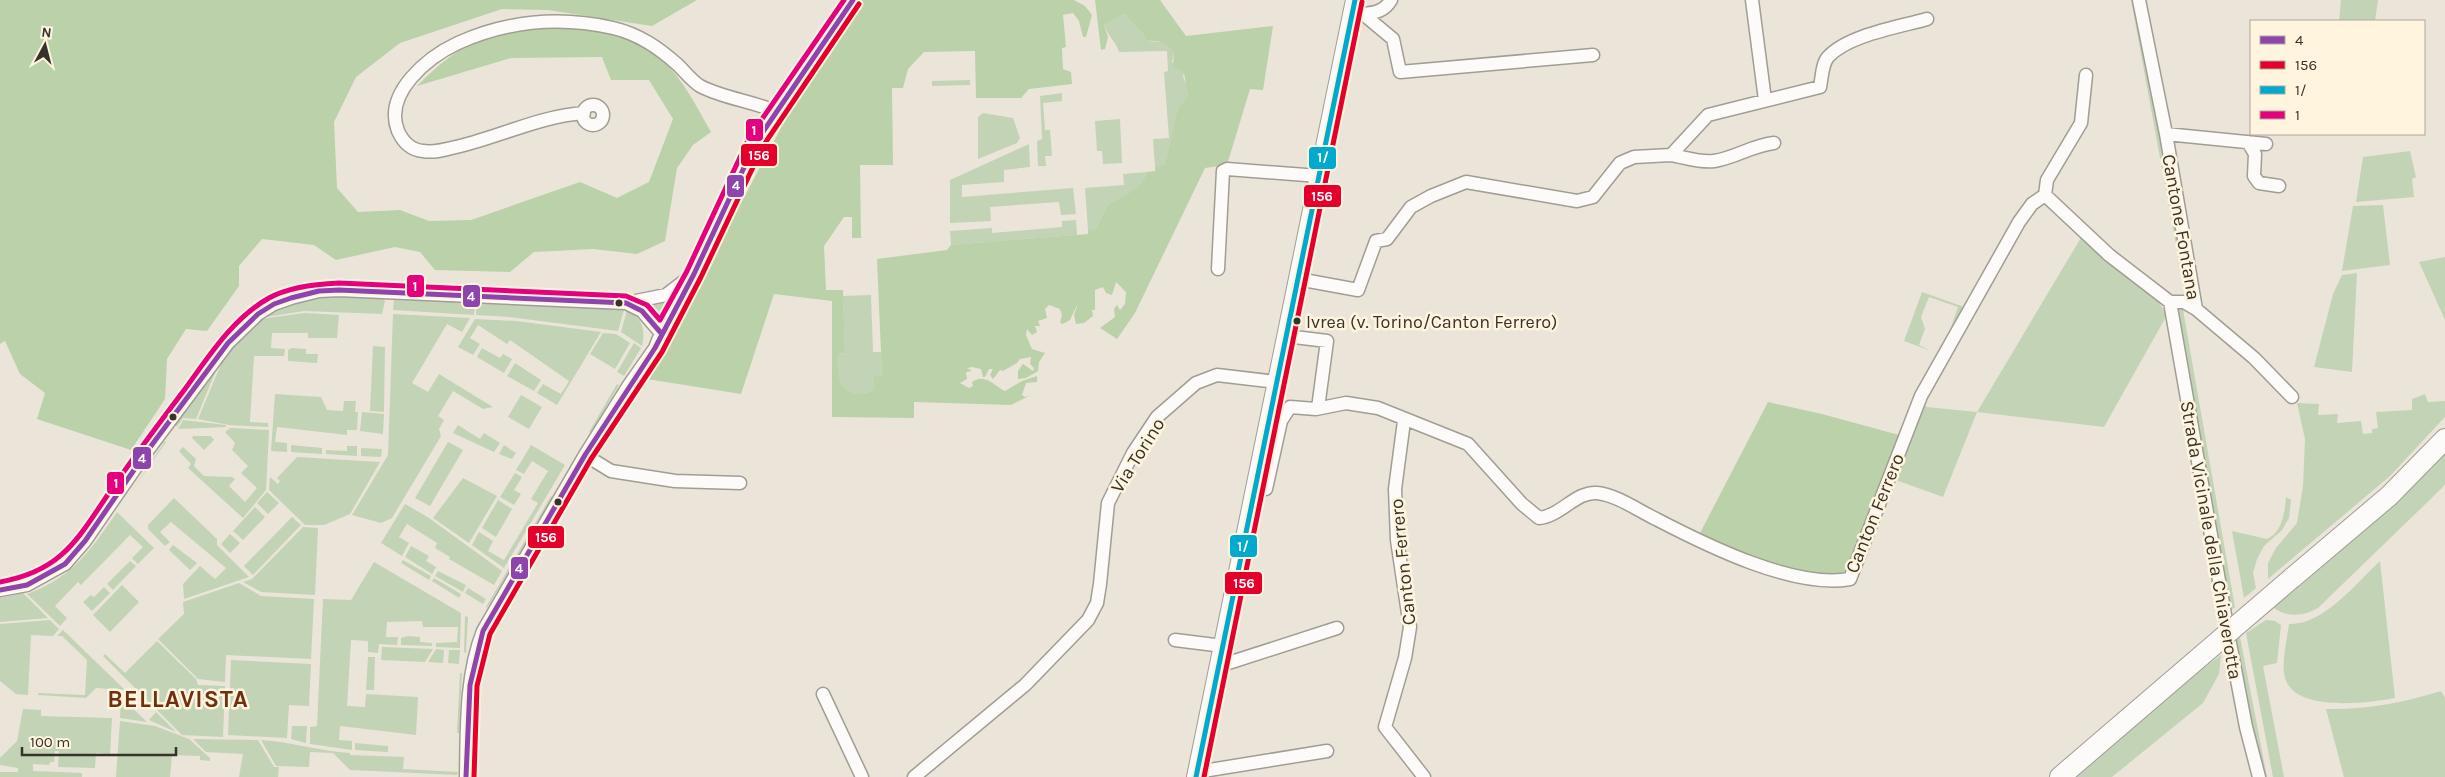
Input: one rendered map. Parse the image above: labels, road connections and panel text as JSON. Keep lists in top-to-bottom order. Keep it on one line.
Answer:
{"streets":{"street":["Cantone Fontana","Via Torino","Canton Ferrero","Strada Vicinale della Chiaverotta"]},"districts":["BELLAVISTA"],"places":["Ivrea (v. Torino/Canton Ferrero)"],"lines":["transit line 4","transit line 1/","transit line 1","transit line 156"],"legend":["4","156","1/","1"],"scale_bar":"100 m","north":"top"}
